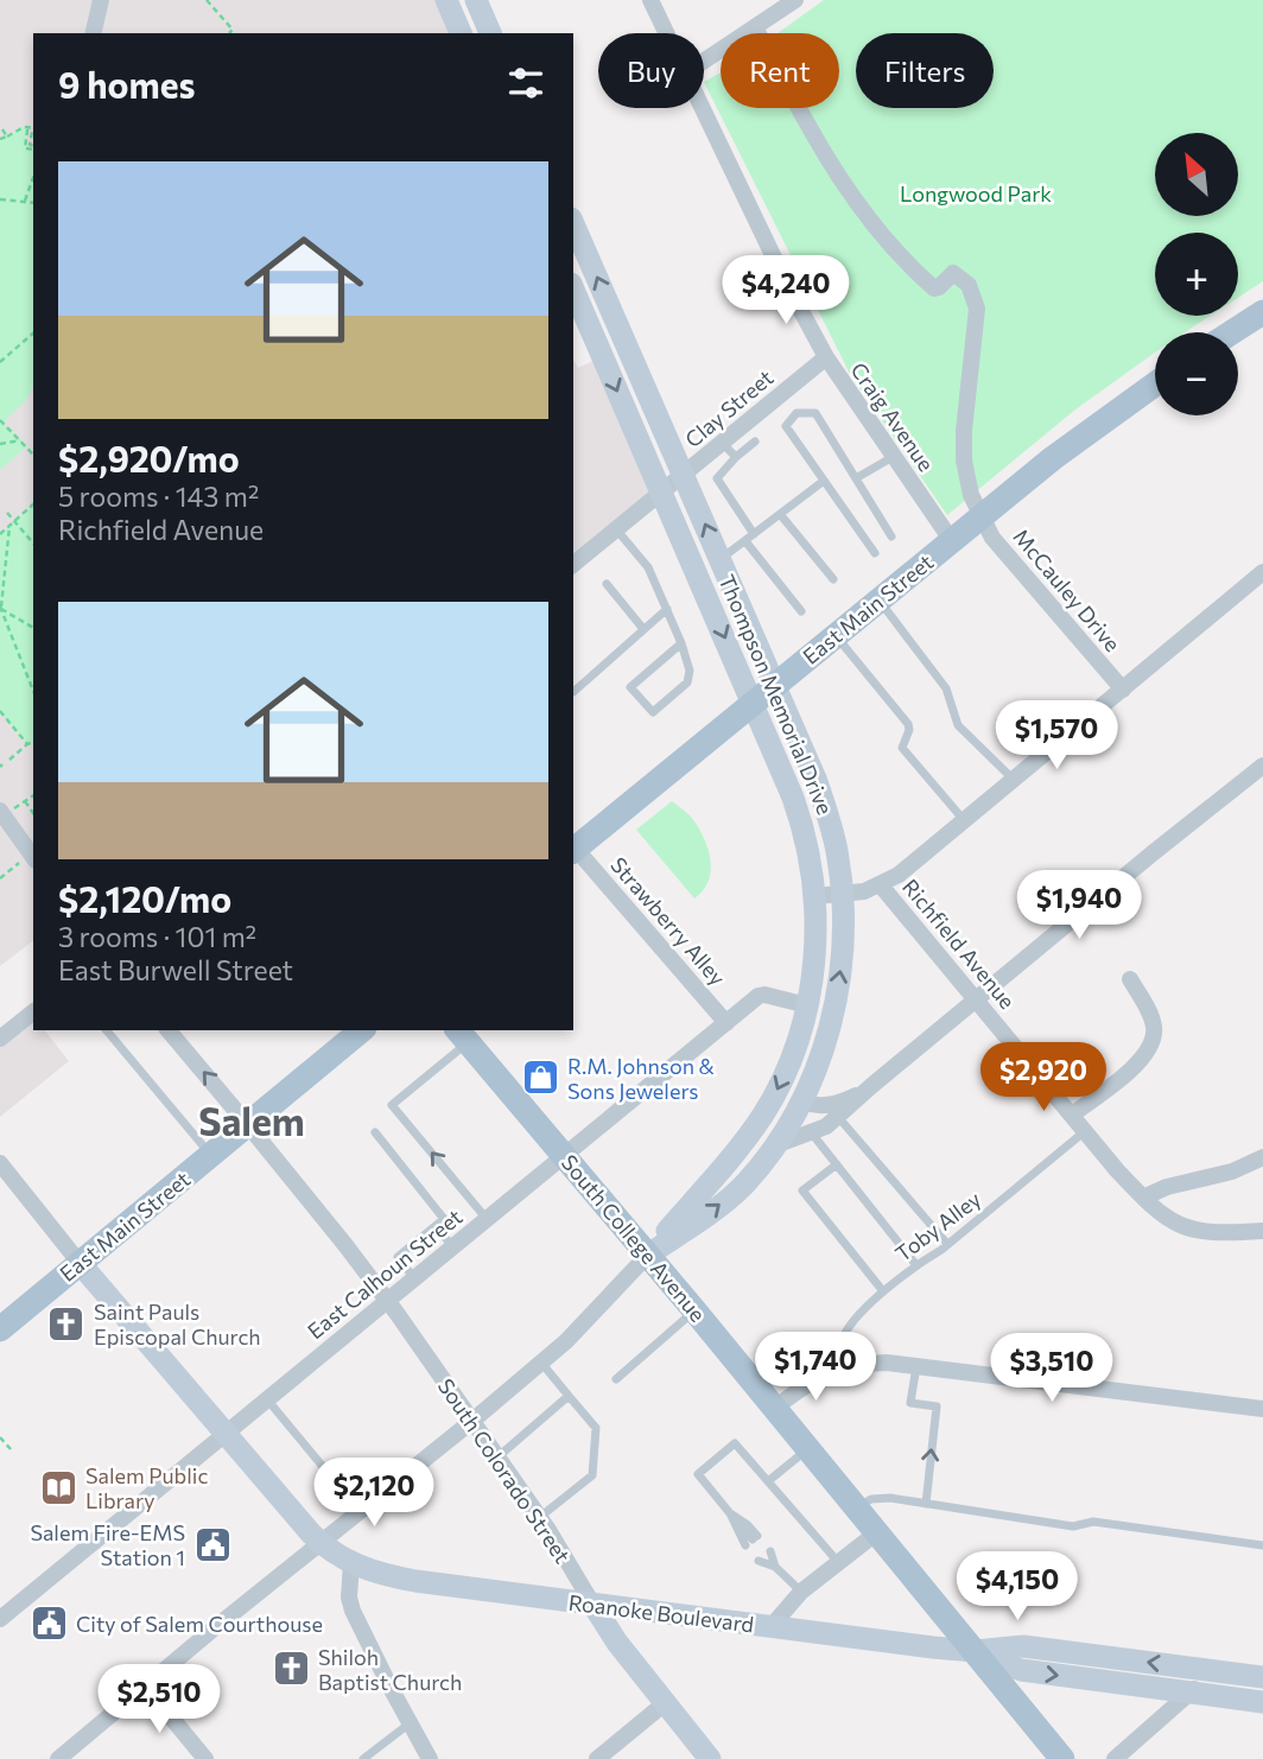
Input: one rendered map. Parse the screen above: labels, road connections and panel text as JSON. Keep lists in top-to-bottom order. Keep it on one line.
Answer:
{"streets":{"main road":["East Main Street","Thompson Memorial Drive","South College Avenue","South Colorado Street","Roanoke Boulevard"],"street":["Clay Street","Craig Avenue","McCauley Drive","Strawberry Alley","Richfield Avenue","East Calhoun Street"],"lane":["Toby Alley"]},"crossings":[["Clay Street","Craig Avenue"],["Clay Street","Thompson Memorial Drive"],["Craig Avenue","East Main Street"],["McCauley Drive","East Main Street"],["East Main Street","Thompson Memorial Drive"],["East Main Street","Strawberry Alley"],["East Main Street","South Colorado Street"],["East Main Street","Roanoke Boulevard"],["Thompson Memorial Drive","South College Avenue"],["Thompson Memorial Drive","East Calhoun Street"],["Strawberry Alley","East Calhoun Street"],["Richfield Avenue","Toby Alley"],["South College Avenue","East Calhoun Street"],["South College Avenue","Roanoke Boulevard"],["East Calhoun Street","South Colorado Street"],["East Calhoun Street","Roanoke Boulevard"],["South Colorado Street","Roanoke Boulevard"]],"districts":["Salem"],"parks":["Longwood Park"],"places":{"shop":["R.M. Johnson & Sons Jewelers"],"church":["Saint Pauls Episcopal Church","Shiloh Baptist Church"],"library":["Salem Public Library"],"public building":["Salem Fire-EMS Station 1","City of Salem Courthouse"]},"north":"top left","page":{"chip":["Buy","Rent","Filters"],"heading":"9 homes","map_buttons":["+","−"],"list":[{"name":"$2,920/mo","note":"5 rooms · 143 m² · Richfield Avenue"},{"name":"$2,120/mo","note":"3 rooms · 101 m² · East Burwell Street"}],"price":["$4,240","$1,570","$1,940","$2,920","$1,740","$3,510","$2,120","$4,150","$2,510"]}}
